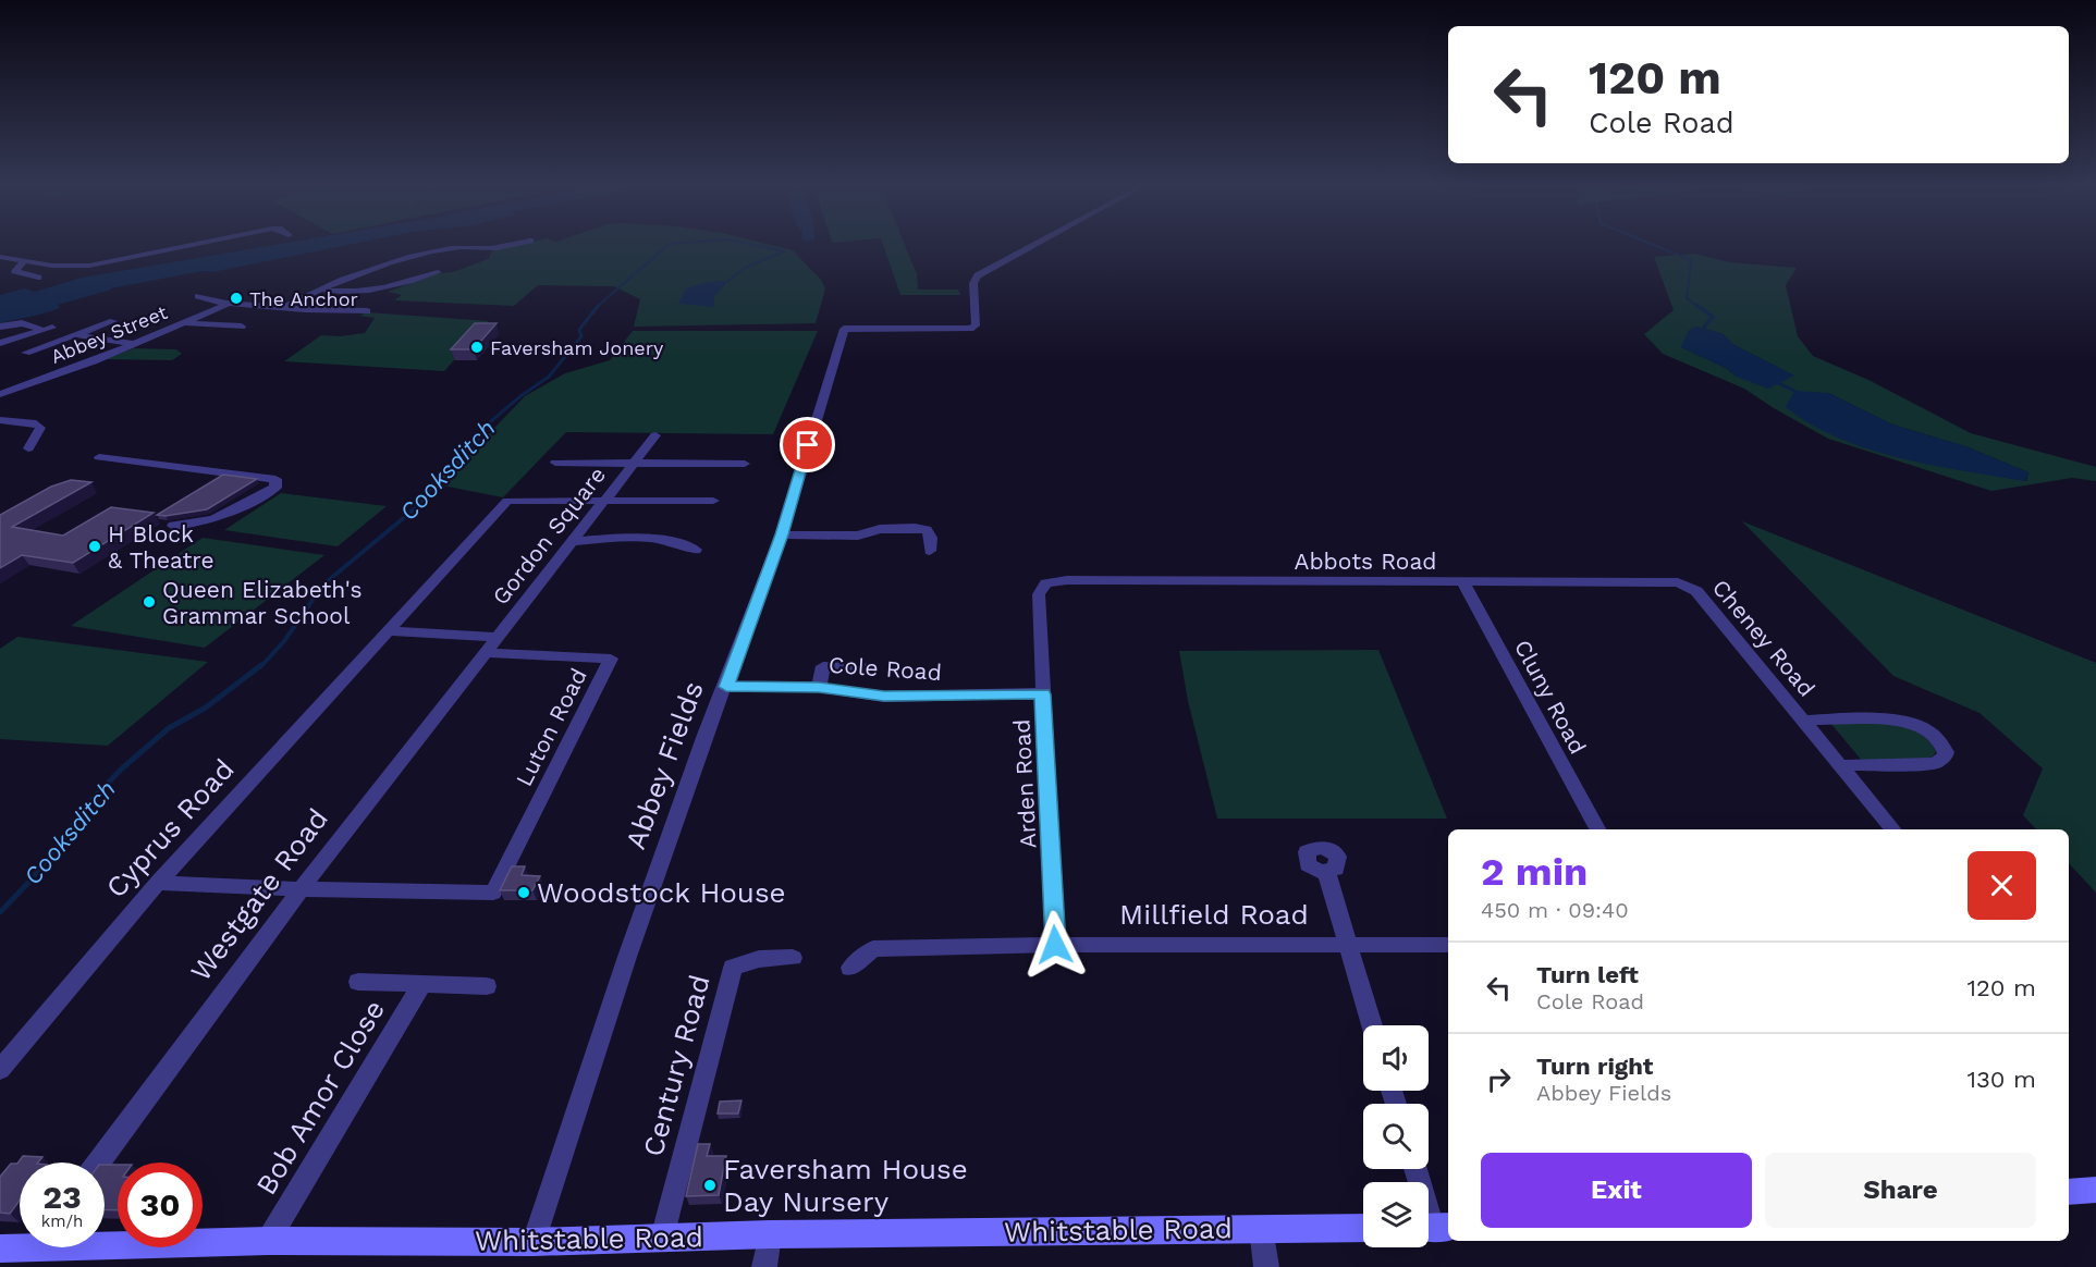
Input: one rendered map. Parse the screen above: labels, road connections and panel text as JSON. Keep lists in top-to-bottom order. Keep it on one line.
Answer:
{"streets":{"main road":["Whitstable Road"],"street":["Abbey Street","Gordon Square","Abbots Road","Cheney Road","Cole Road","Cluny Road","Luton Road","Abbey Fields","Arden Road","Cyprus Road","Westgate Road","Millfield Road","Century Road","Bob Amor Close"]},"crossings":[["Gordon Square","Luton Road"],["Gordon Square","Cyprus Road"],["Gordon Square","Westgate Road"],["Abbots Road","Cheney Road"],["Abbots Road","Cluny Road"],["Abbots Road","Arden Road"],["Cole Road","Abbey Fields"],["Cole Road","Arden Road"],["Luton Road","Westgate Road"],["Abbey Fields","Whitstable Road"],["Arden Road","Millfield Road"],["Century Road","Whitstable Road"],["Bob Amor Close","Whitstable Road"]],"water":["Cooksditch"],"places":["The Anchor","Faversham Jonery","H Block & Theatre","Queen Elizabeth's Grammar School","Woodstock House","Faversham House Day Nursery"],"page":{"turn":["120 m","Cole Road"],"heading":["2 min","450 m · 09:40"],"list":[{"name":"Turn left","note":"Cole Road","value":"120 m"},{"name":"Turn right","note":"Abbey Fields","value":"130 m"}],"buttons":["Exit","Share"],"speed":"23 km/h","limit":"30"}}
